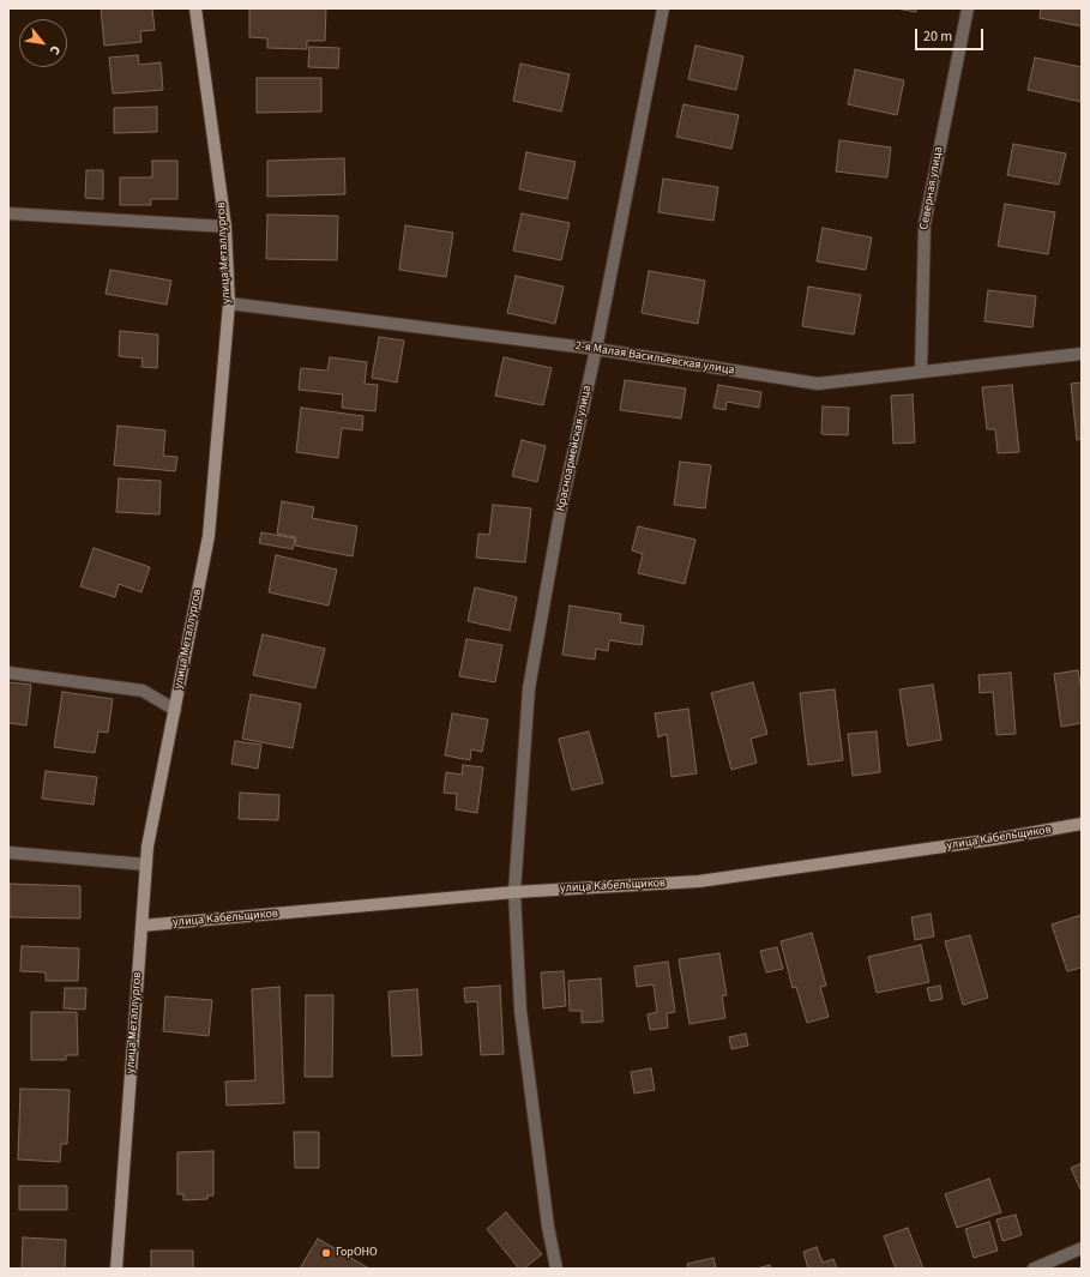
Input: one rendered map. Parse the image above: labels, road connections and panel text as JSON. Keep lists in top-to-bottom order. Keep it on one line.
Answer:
{"streets":{"main road":["улица Металлургов","улица Кабельщиков"],"street":["Северная улица","2-я Малая Васильевская улица","Красноармейская улица"]},"crossings":[["Северная улица","2-я Малая Васильевская улица"],["улица Металлургов","2-я Малая Васильевская улица"],["улица Металлургов","улица Кабельщиков"],["2-я Малая Васильевская улица","Красноармейская улица"],["Красноармейская улица","улица Кабельщиков"]],"places":["ГорОНО"],"scale_bar":"20 m","north":"bottom right"}
